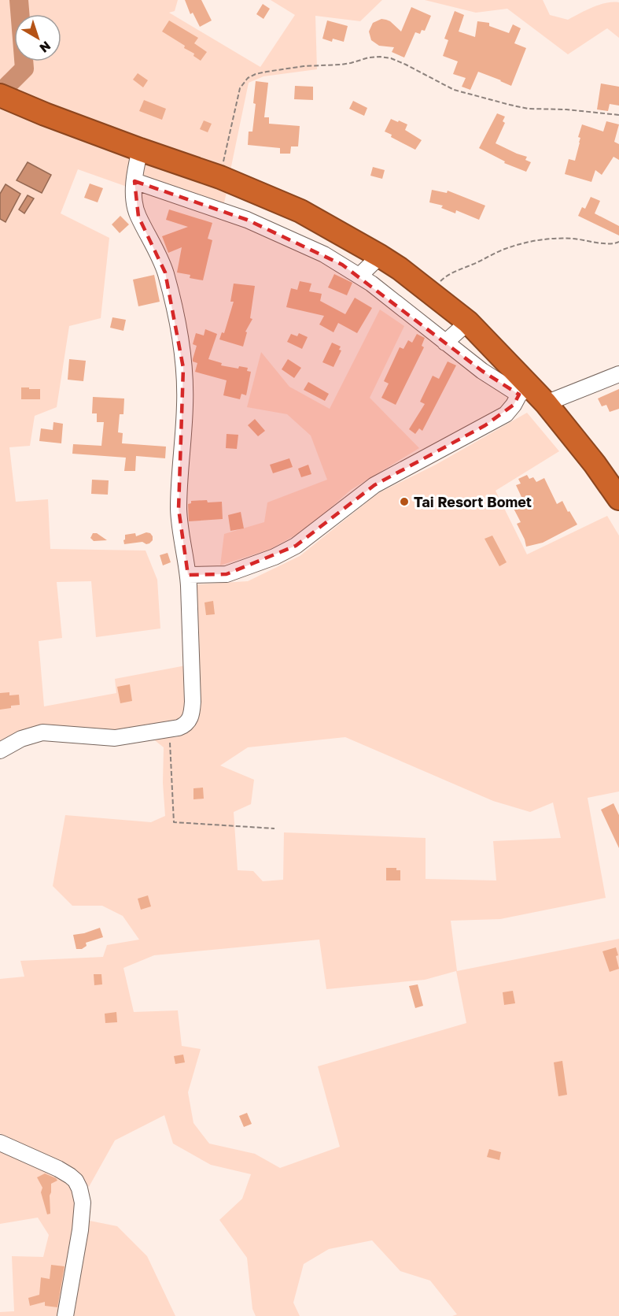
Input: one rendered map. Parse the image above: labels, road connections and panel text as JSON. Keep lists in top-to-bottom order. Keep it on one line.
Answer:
{"places":["Tai Resort Bomet"],"north":"bottom right"}
